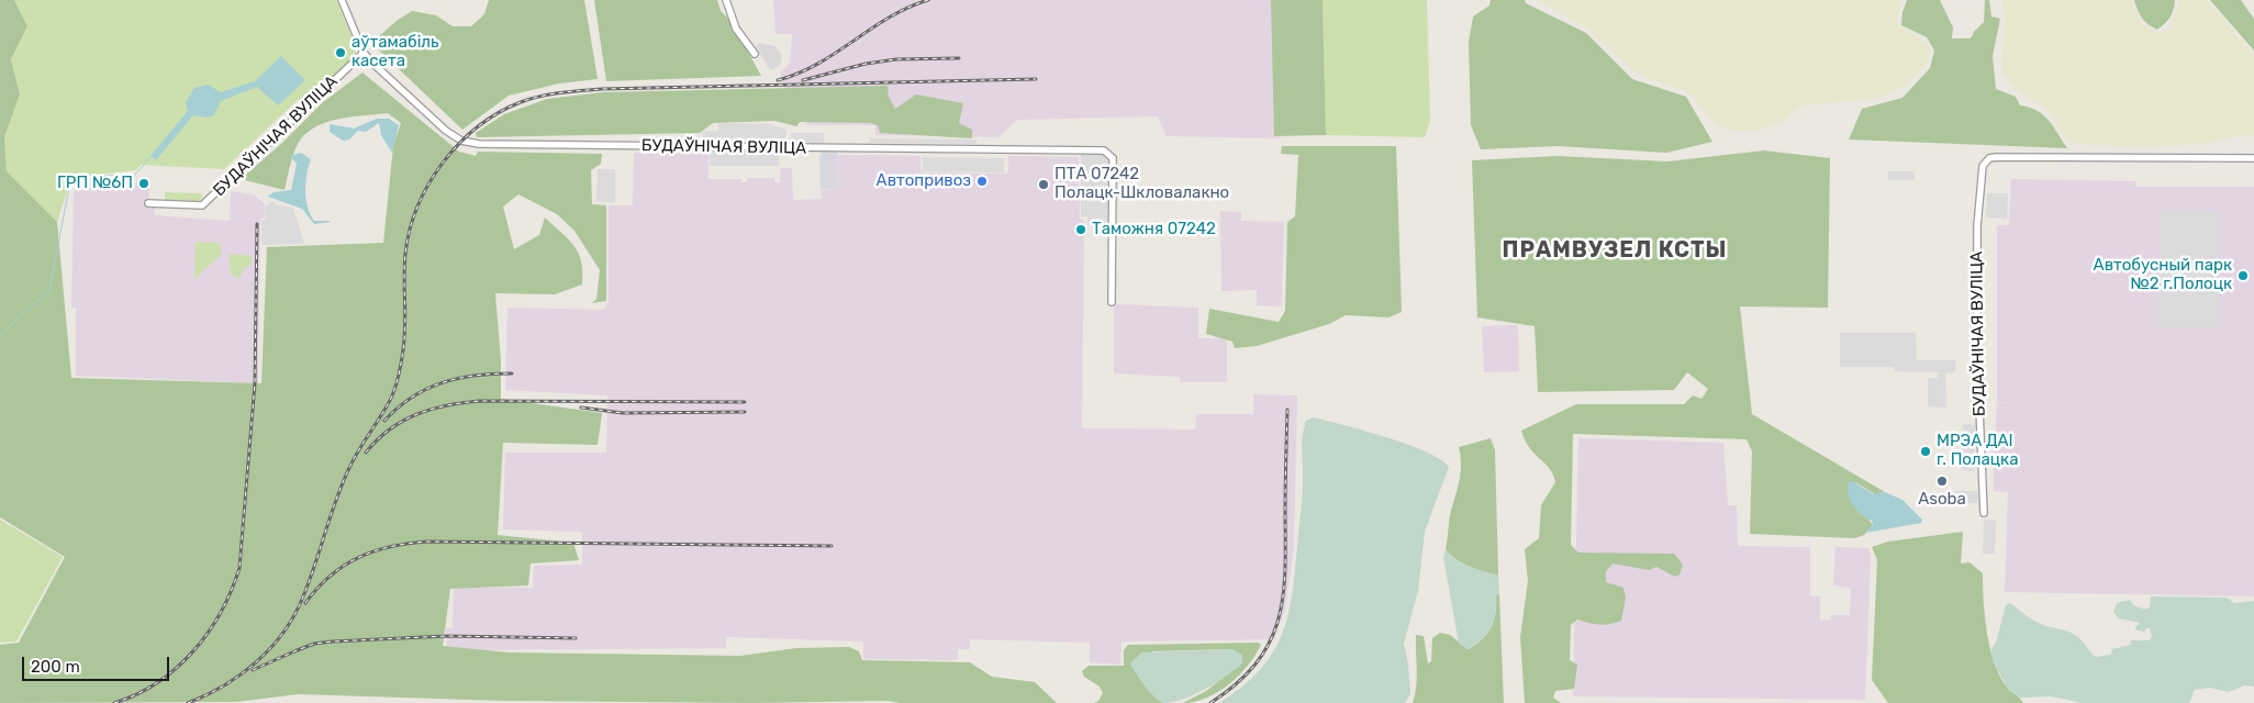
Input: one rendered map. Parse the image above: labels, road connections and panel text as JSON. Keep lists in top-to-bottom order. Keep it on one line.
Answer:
{"streets":{"street":["БУДАЎНІЧАЯ ВУЛІЦА"]},"districts":["ПРАМВУЗЕЛ КСТЫ"],"places":["аўтамабіль касета","Автопривоз","ГРП №6П","ПТА 07242 Полацк-Шкловалакно","Таможня 07242","Автобусный парк №2 г.Полоцк","МРЭА ДАІ г. Полацка","Asoba"],"scale_bar":"200 m"}
